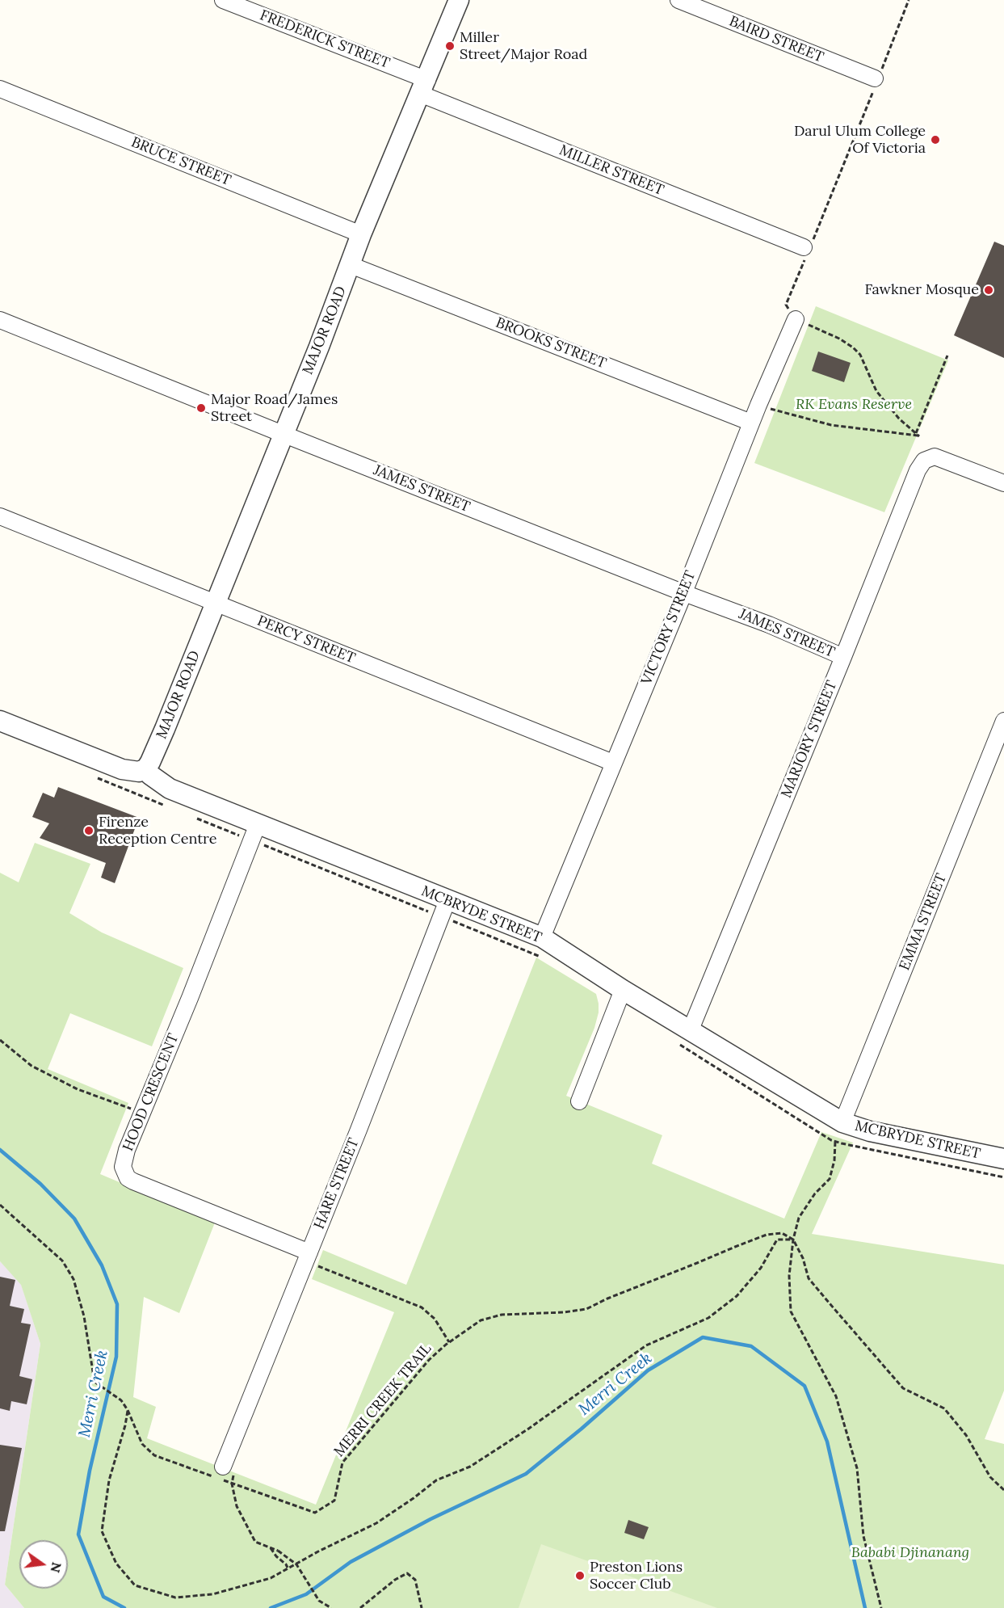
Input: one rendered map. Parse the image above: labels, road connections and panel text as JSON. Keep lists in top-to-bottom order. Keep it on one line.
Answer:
{"streets":{"street":["FREDERICK STREET","BAIRD STREET","BRUCE STREET","MILLER STREET","MAJOR ROAD","BROOKS STREET","JAMES STREET","VICTORY STREET","PERCY STREET","MARJORY STREET","MCBRYDE STREET","EMMA STREET","HOOD CRESCENT","HARE STREET"],"path":["MERRI CREEK TRAIL"]},"crossings":[["FREDERICK STREET","MILLER STREET"],["FREDERICK STREET","MAJOR ROAD"],["BRUCE STREET","MAJOR ROAD"],["MILLER STREET","MAJOR ROAD"],["MAJOR ROAD","BROOKS STREET"],["MAJOR ROAD","JAMES STREET"],["MAJOR ROAD","PERCY STREET"],["MAJOR ROAD","MCBRYDE STREET"],["BROOKS STREET","VICTORY STREET"],["JAMES STREET","VICTORY STREET"],["JAMES STREET","MARJORY STREET"],["VICTORY STREET","PERCY STREET"],["VICTORY STREET","MCBRYDE STREET"],["MARJORY STREET","MCBRYDE STREET"],["MCBRYDE STREET","EMMA STREET"],["MCBRYDE STREET","HOOD CRESCENT"],["MCBRYDE STREET","HARE STREET"],["HOOD CRESCENT","HARE STREET"],["HARE STREET","MERRI CREEK TRAIL"]],"water":["Merri Creek"],"parks":["RK Evans Reserve","Bababi Djinanang"],"places":["Miller Street/Major Road","Darul Ulum College Of Victoria","Fawkner Mosque","Major Road/James Street","Firenze Reception Centre","Preston Lions Soccer Club"],"north":"right"}
